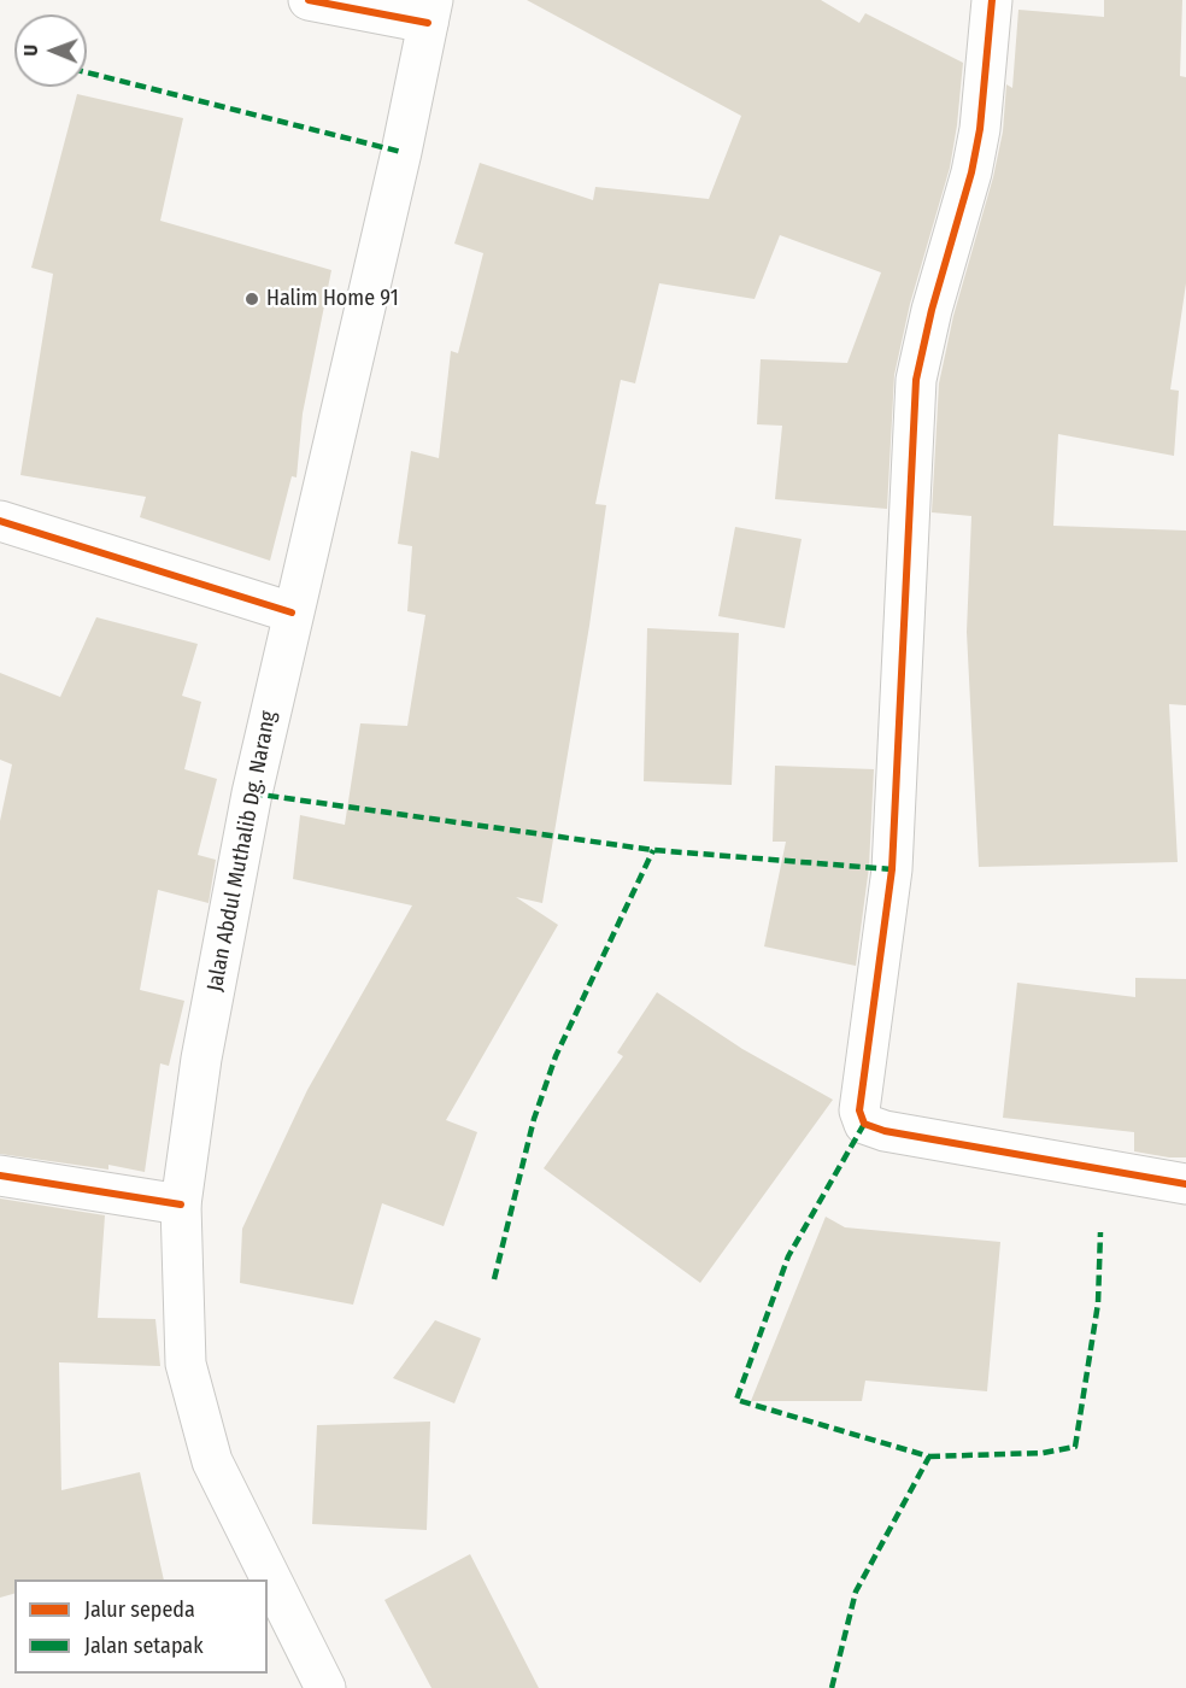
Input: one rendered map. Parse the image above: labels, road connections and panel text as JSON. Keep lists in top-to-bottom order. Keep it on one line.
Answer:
{"streets":{"street":["Jalan Abdul Muthalib Dg. Narang"]},"places":["Halim Home 91"],"legend":["Jalur sepeda","Jalan setapak"],"north":"left"}
